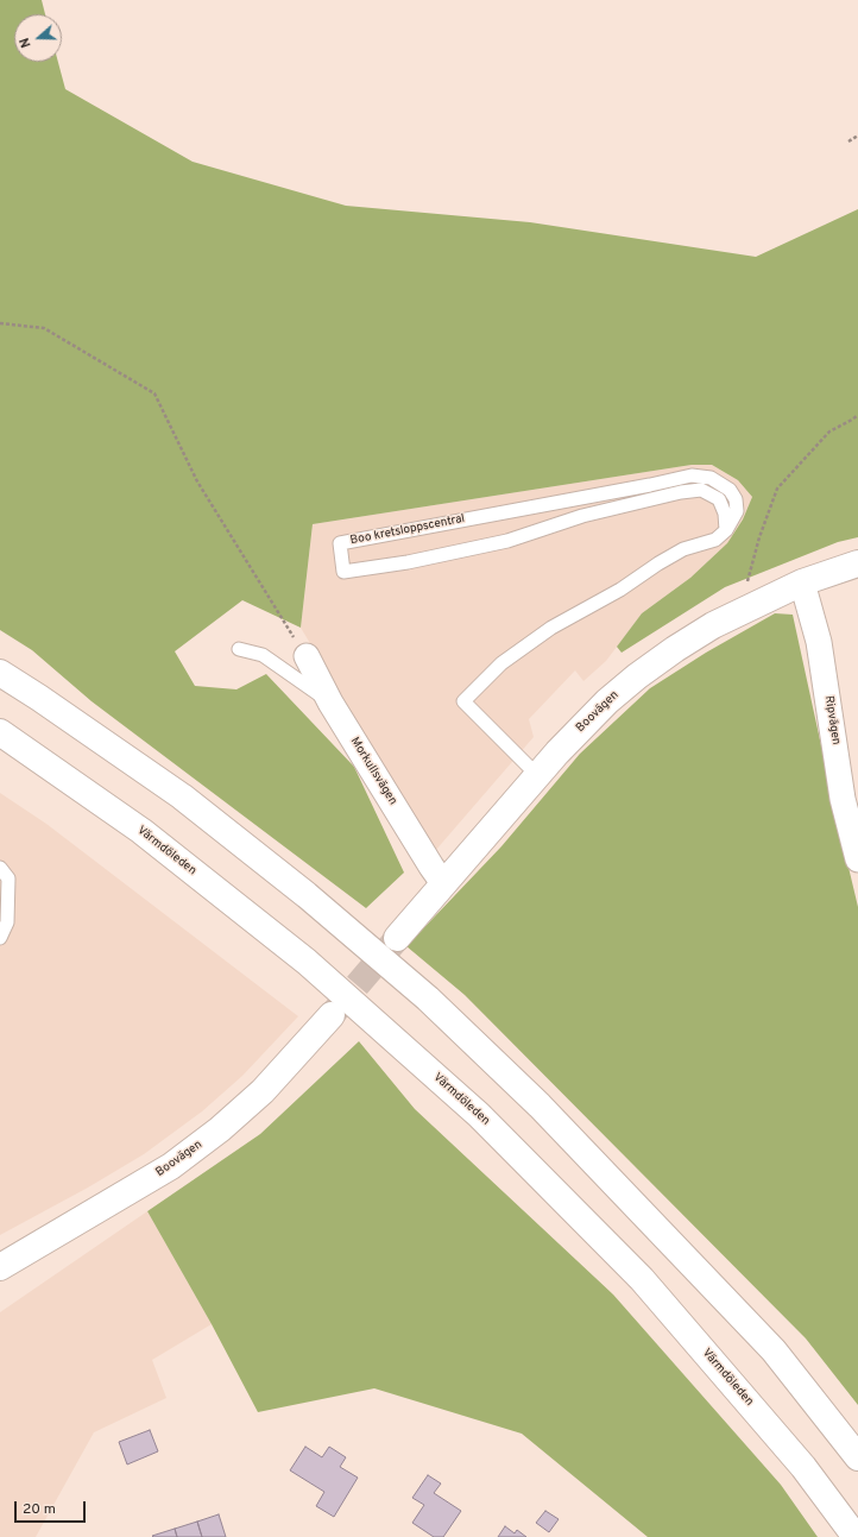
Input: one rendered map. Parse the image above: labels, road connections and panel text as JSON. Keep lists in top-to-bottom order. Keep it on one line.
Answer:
{"streets":{"main road":["Boovägen","Värmdöleden"],"street":["Ripvägen","Morkullsvägen"],"lane":["Boo kretsloppscentral"]},"crossings":[["Boovägen","Ripvägen"],["Boovägen","Morkullsvägen"]],"scale_bar":"20 m","north":"left"}
